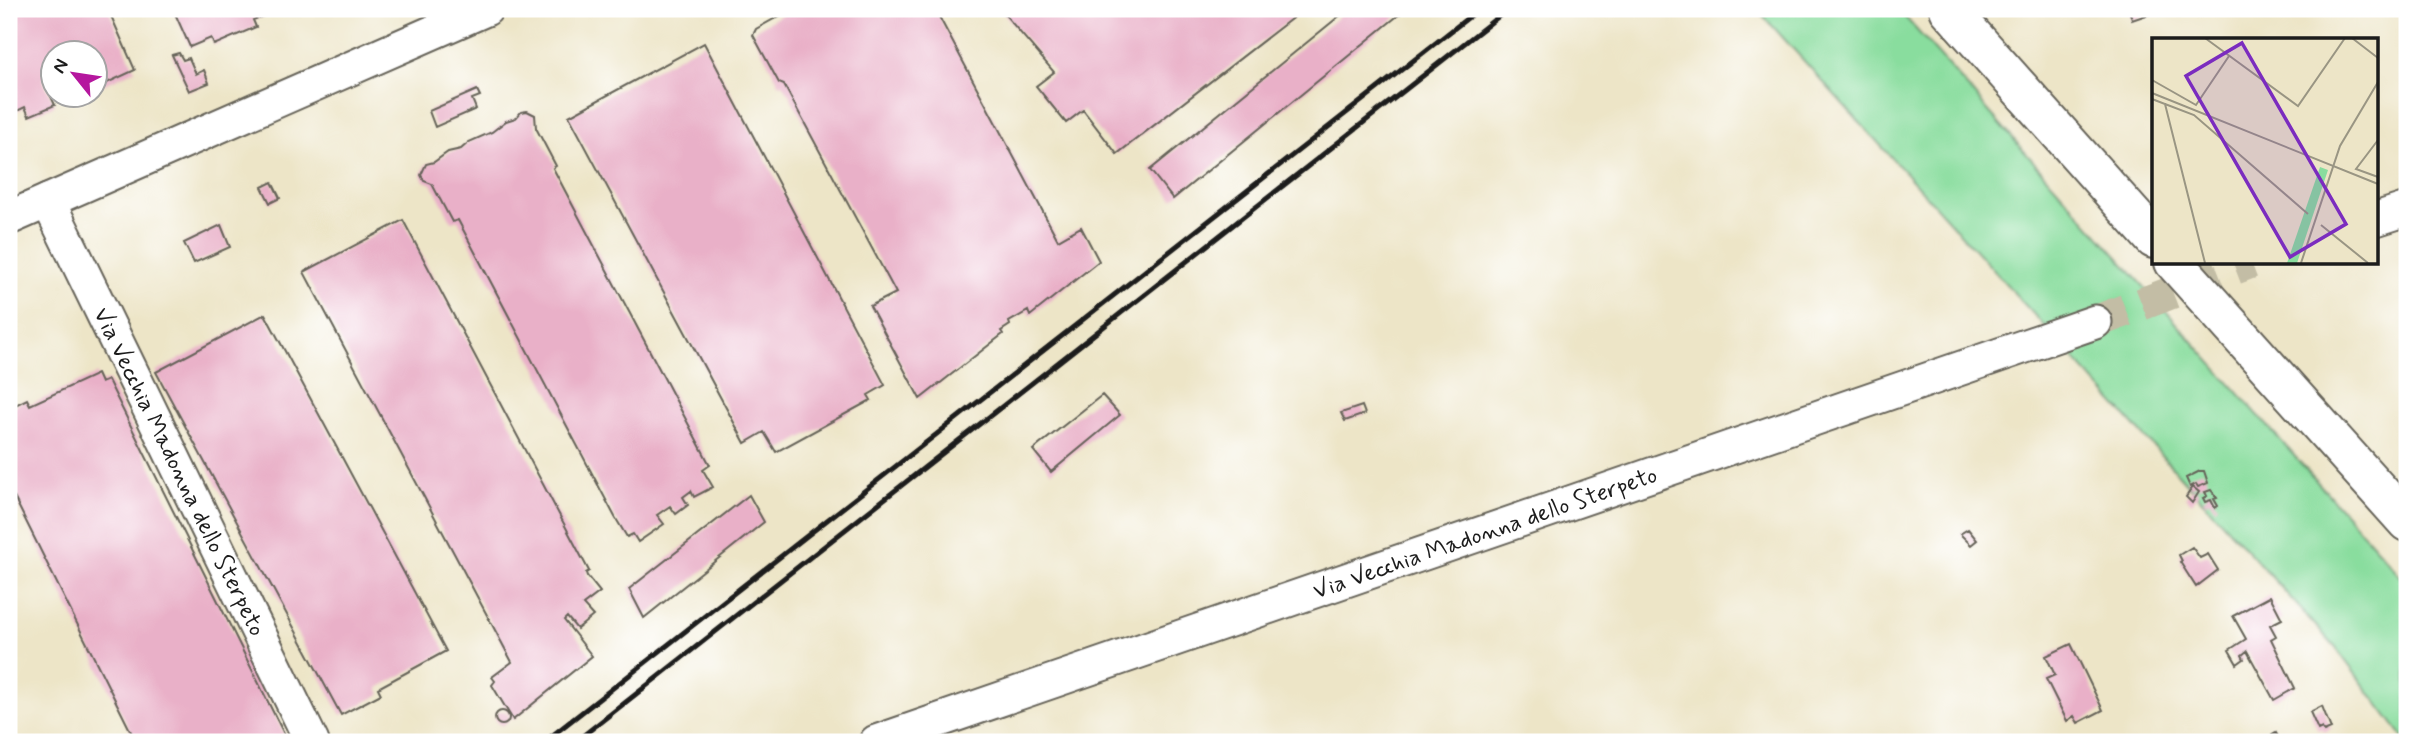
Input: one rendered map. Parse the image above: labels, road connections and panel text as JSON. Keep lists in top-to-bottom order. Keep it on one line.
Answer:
{"streets":{"street":["Via Vecchia Madonna dello Sterpeto"]},"north":"top left"}
